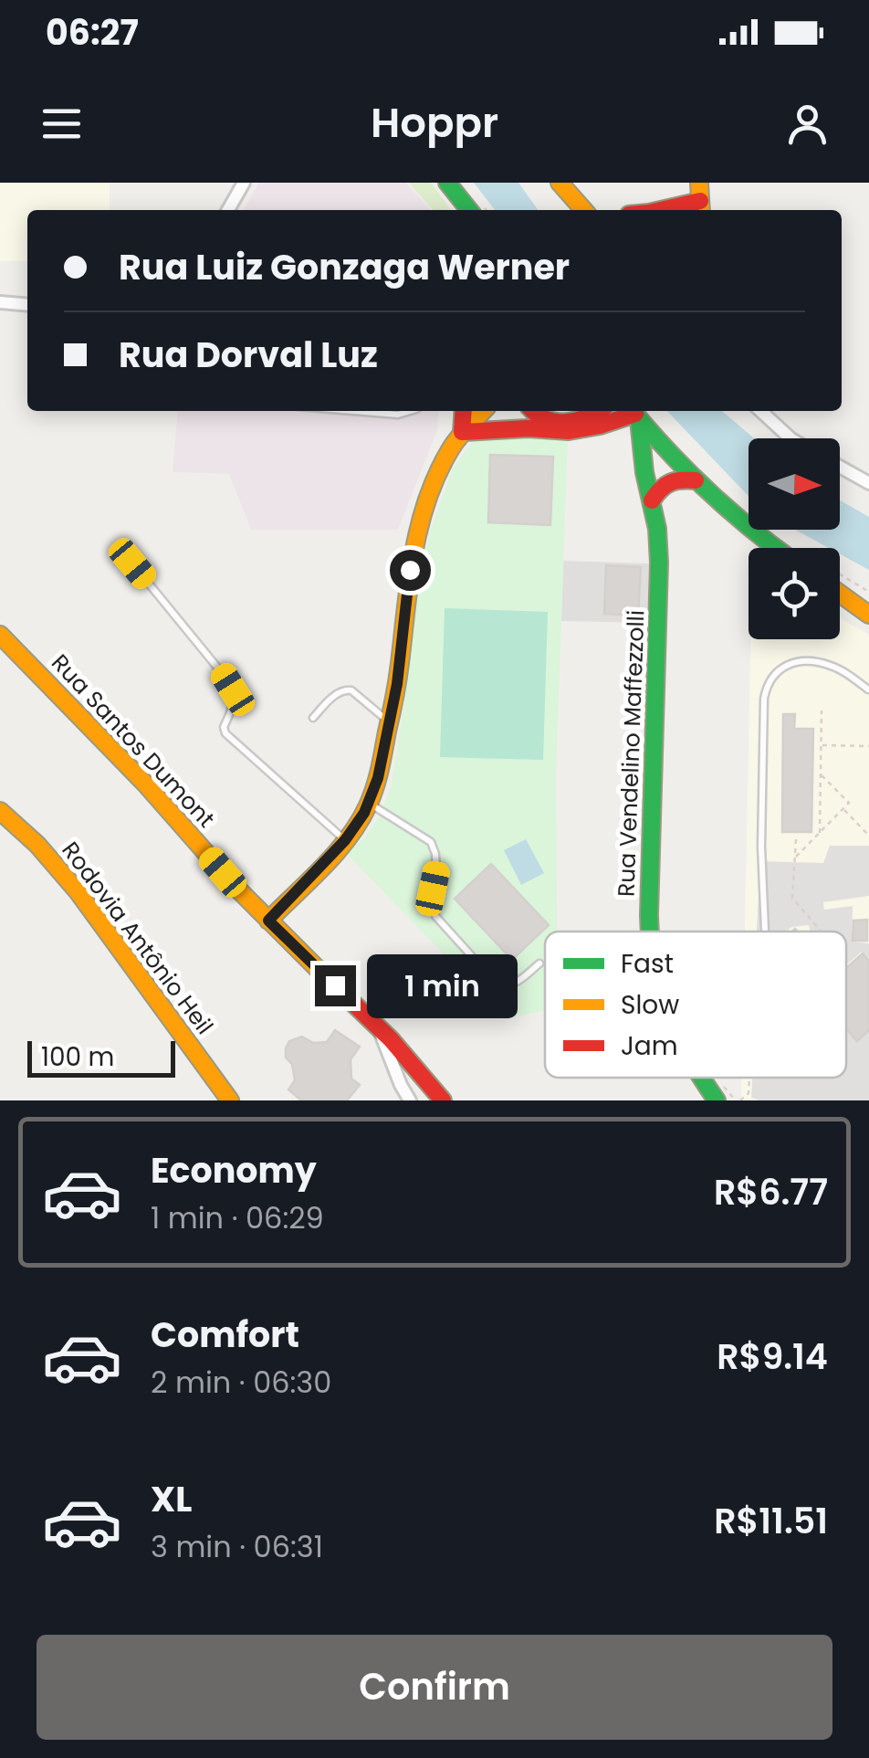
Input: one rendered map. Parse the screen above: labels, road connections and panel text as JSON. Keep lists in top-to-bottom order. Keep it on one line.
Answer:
{"streets":{"main road":["Rua Santos Dumont","Rua Vendelino Maffezzolli","Rodovia Antônio Heil"]},"legend":["Fast","Slow","Jam"],"scale_bar":"100 m","north":"right","page":{"status":"06:27","header":"Hoppr","banner":["Rua Luiz Gonzaga Werner","Rua Dorval Luz"],"bubble":"1 min","scale":"100 m","list":[{"name":"Economy","note":"1 min · 06:29","value":"R$6.77"},{"name":"Comfort","note":"2 min · 06:30","value":"R$9.14"},{"name":"XL","note":"3 min · 06:31","value":"R$11.51"}],"buttons":"Confirm"}}
